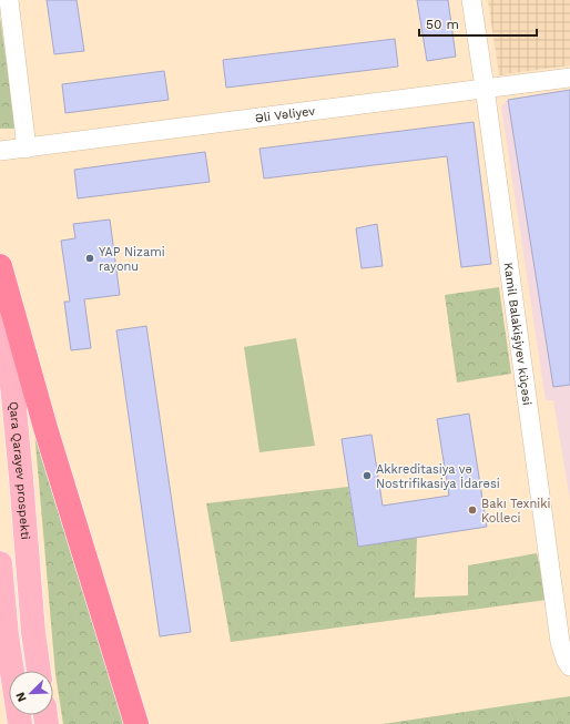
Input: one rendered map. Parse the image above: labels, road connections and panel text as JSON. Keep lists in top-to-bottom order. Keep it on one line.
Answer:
{"streets":{"main road":["Qara Qarayev prospekti"],"street":["Əli Vəliyev","Kamil Balakişiyev küçəsi"]},"crossings":[["Əli Vəliyev","Kamil Balakişiyev küçəsi"]],"places":["YAP Nizami rayonu","Akkreditasiya və Nostrifikasiya İdarəsi","Bakı Texniki Kolleci"],"scale_bar":"50 m","north":"bottom left"}
